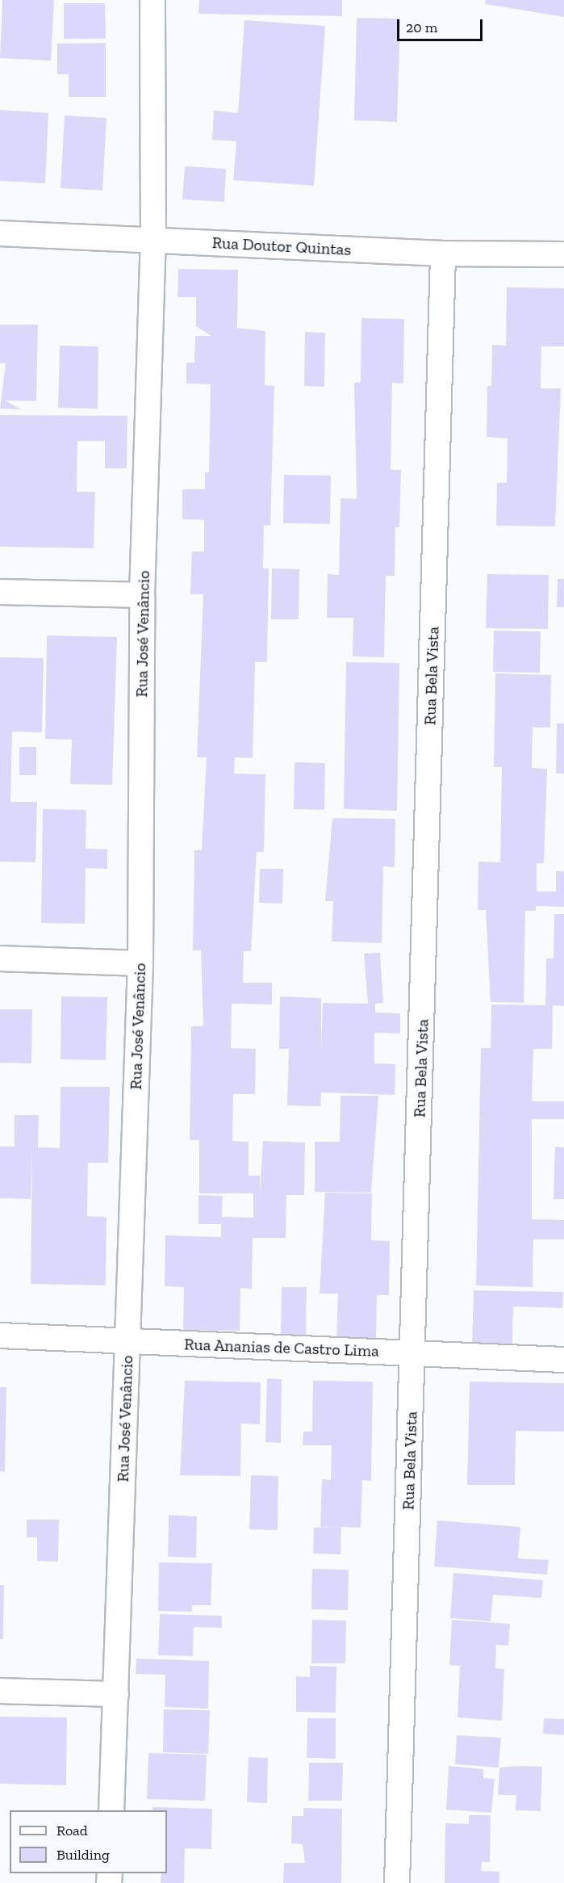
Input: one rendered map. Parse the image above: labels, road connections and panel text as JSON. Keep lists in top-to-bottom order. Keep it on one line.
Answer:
{"streets":{"street":["Rua Doutor Quintas","Rua José Venâncio","Rua Bela Vista","Rua Ananias de Castro Lima"]},"crossings":[["Rua Doutor Quintas","Rua José Venâncio"],["Rua Doutor Quintas","Rua Bela Vista"],["Rua José Venâncio","Rua Ananias de Castro Lima"],["Rua Bela Vista","Rua Ananias de Castro Lima"]],"legend":["Road","Building"],"scale_bar":"20 m"}
